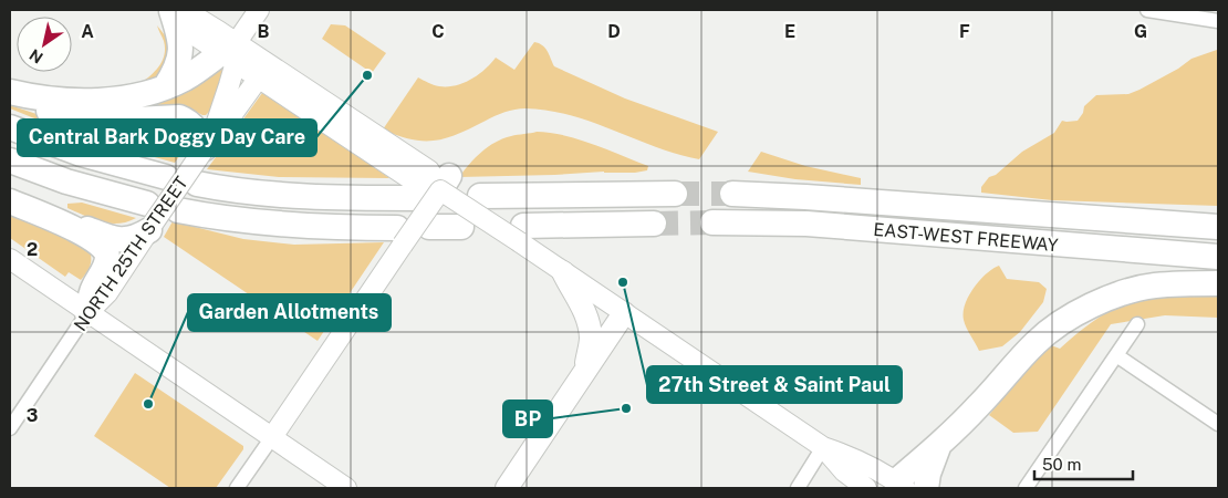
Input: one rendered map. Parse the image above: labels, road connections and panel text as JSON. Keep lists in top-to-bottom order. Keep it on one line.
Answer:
{"streets":{"highway":["EAST-WEST FREEWAY"],"street":["NORTH 25TH STREET"]},"places":["Central Bark Doggy Day Care","27th Street & Saint Paul","Garden Allotments","BP"],"scale_bar":"50 m","north":"bottom left","grid":{"columns":["A","B","C","D","E","F","G"],"rows":["2","3"]}}
